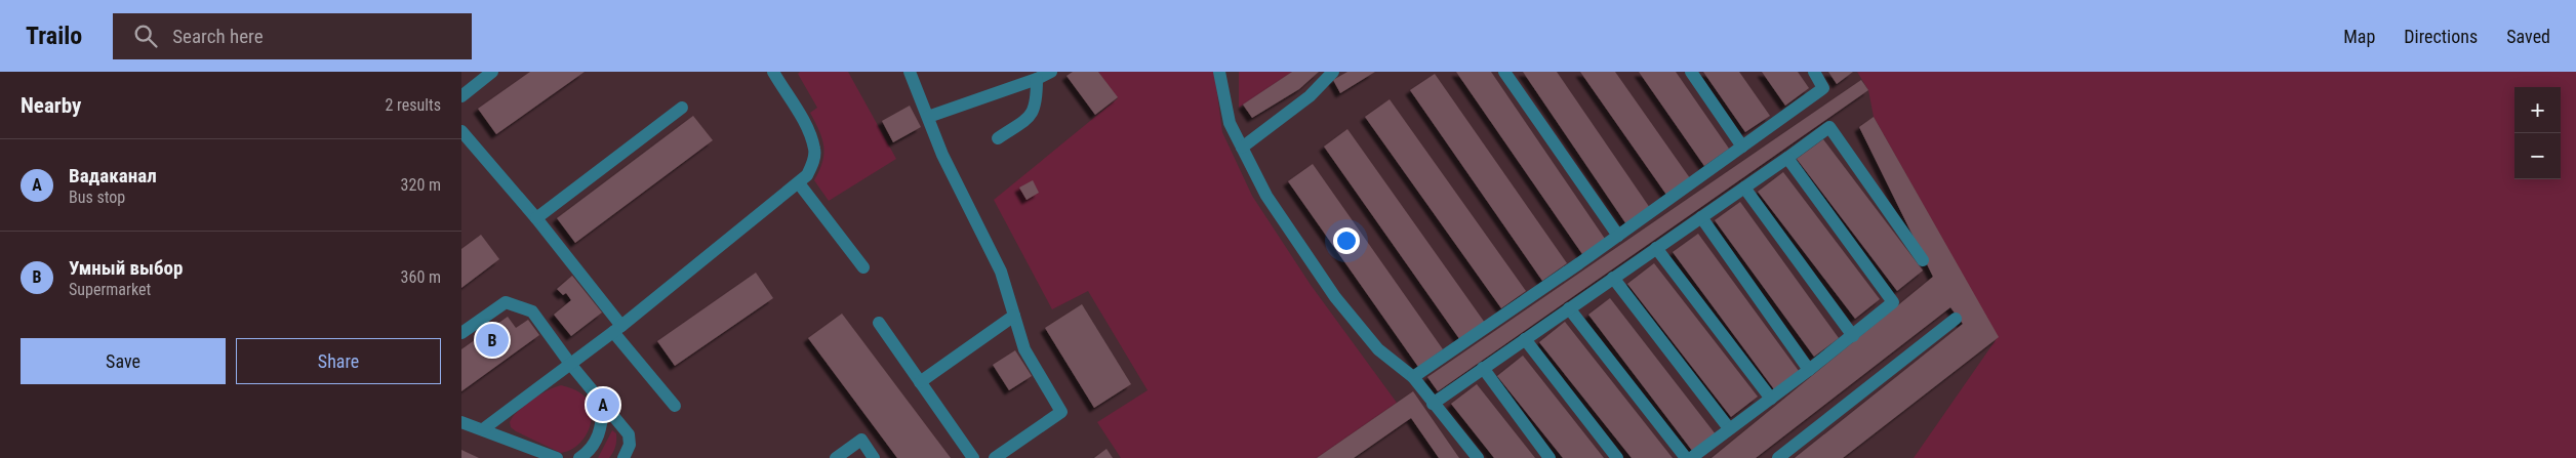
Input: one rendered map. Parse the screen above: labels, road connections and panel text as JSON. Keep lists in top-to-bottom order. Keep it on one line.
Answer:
{"page":{"header":"Trailo","search":"Search here","nav":["Map","Directions","Saved"],"heading":["Nearby","2 results"],"map_buttons":["+","−"],"list":[{"mark":"A","name":"Вадаканал","note":"Bus stop","value":"320 m"},{"mark":"B","name":"Умный выбор","note":"Supermarket","value":"360 m"}],"pins":["B","A"],"buttons":["Save","Share"]}}
